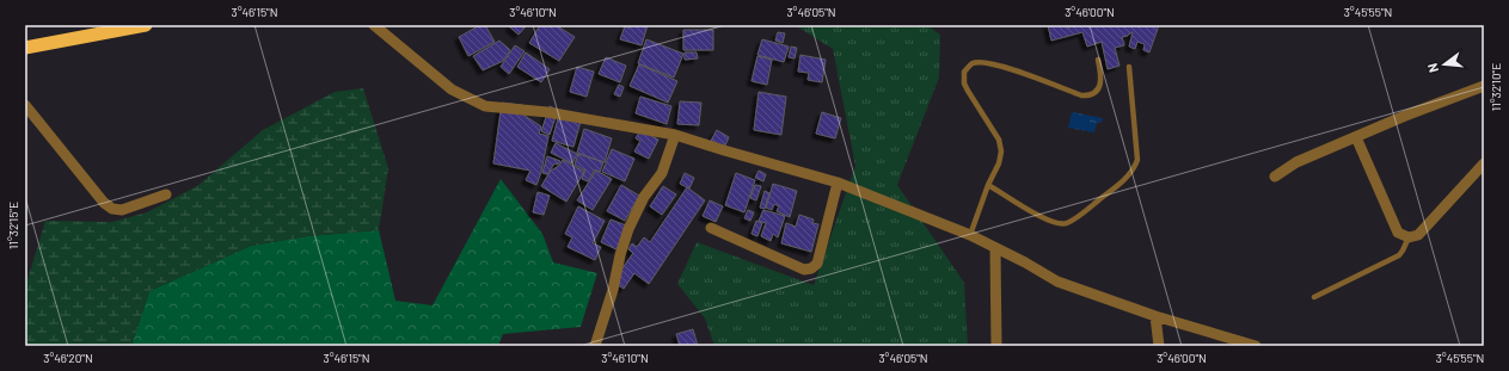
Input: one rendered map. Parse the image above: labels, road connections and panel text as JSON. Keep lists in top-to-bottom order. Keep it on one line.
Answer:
{"north":"left","coordinates":["3°46'15\"N","3°46'10\"N","3°46'05\"N","3°46'00\"N","3°45'55\"N","11°32'10\"E","11°32'15\"E","3°46'20\"N"]}
